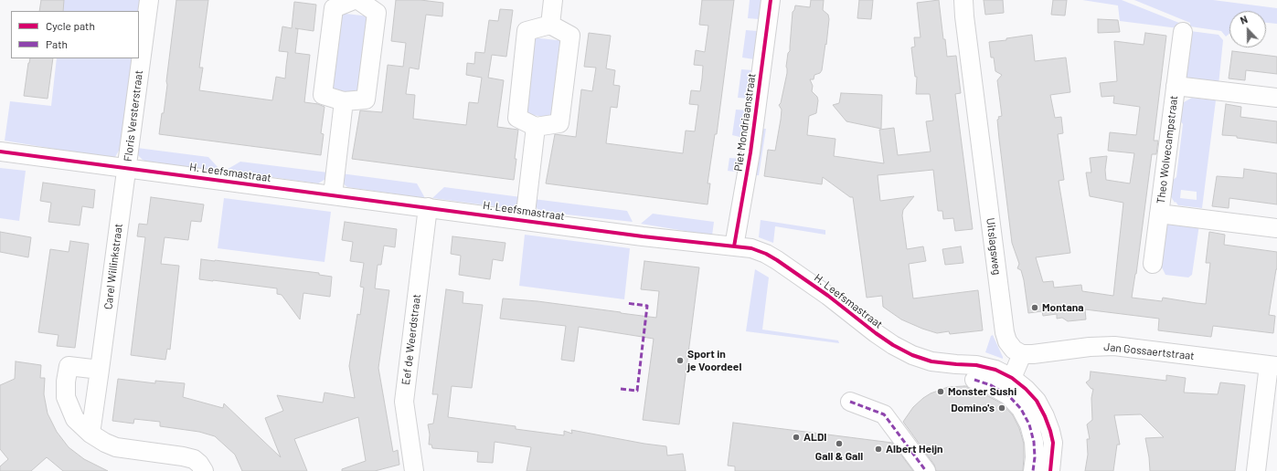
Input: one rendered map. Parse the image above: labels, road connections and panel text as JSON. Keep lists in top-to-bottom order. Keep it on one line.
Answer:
{"streets":{"street":["Floris Versterstraat","Piet Mondriaanstraat","Theo Wolvecampstraat","H. Leefsmastraat","Uitslagsweg","Carel Willinkstraat","Eef de Weerdstraat","Jan Gossaertstraat"]},"crossings":[["Floris Versterstraat","H. Leefsmastraat"],["Floris Versterstraat","Carel Willinkstraat"],["Piet Mondriaanstraat","H. Leefsmastraat"],["H. Leefsmastraat","Carel Willinkstraat"],["H. Leefsmastraat","Eef de Weerdstraat"],["Uitslagsweg","Jan Gossaertstraat"]],"places":["Montana","Sport in je Voordeel","Monster Sushi","Domino's","ALDI","Gall & Gall","Albert Heijn"],"legend":["Cycle path","Path"],"north":"top"}
